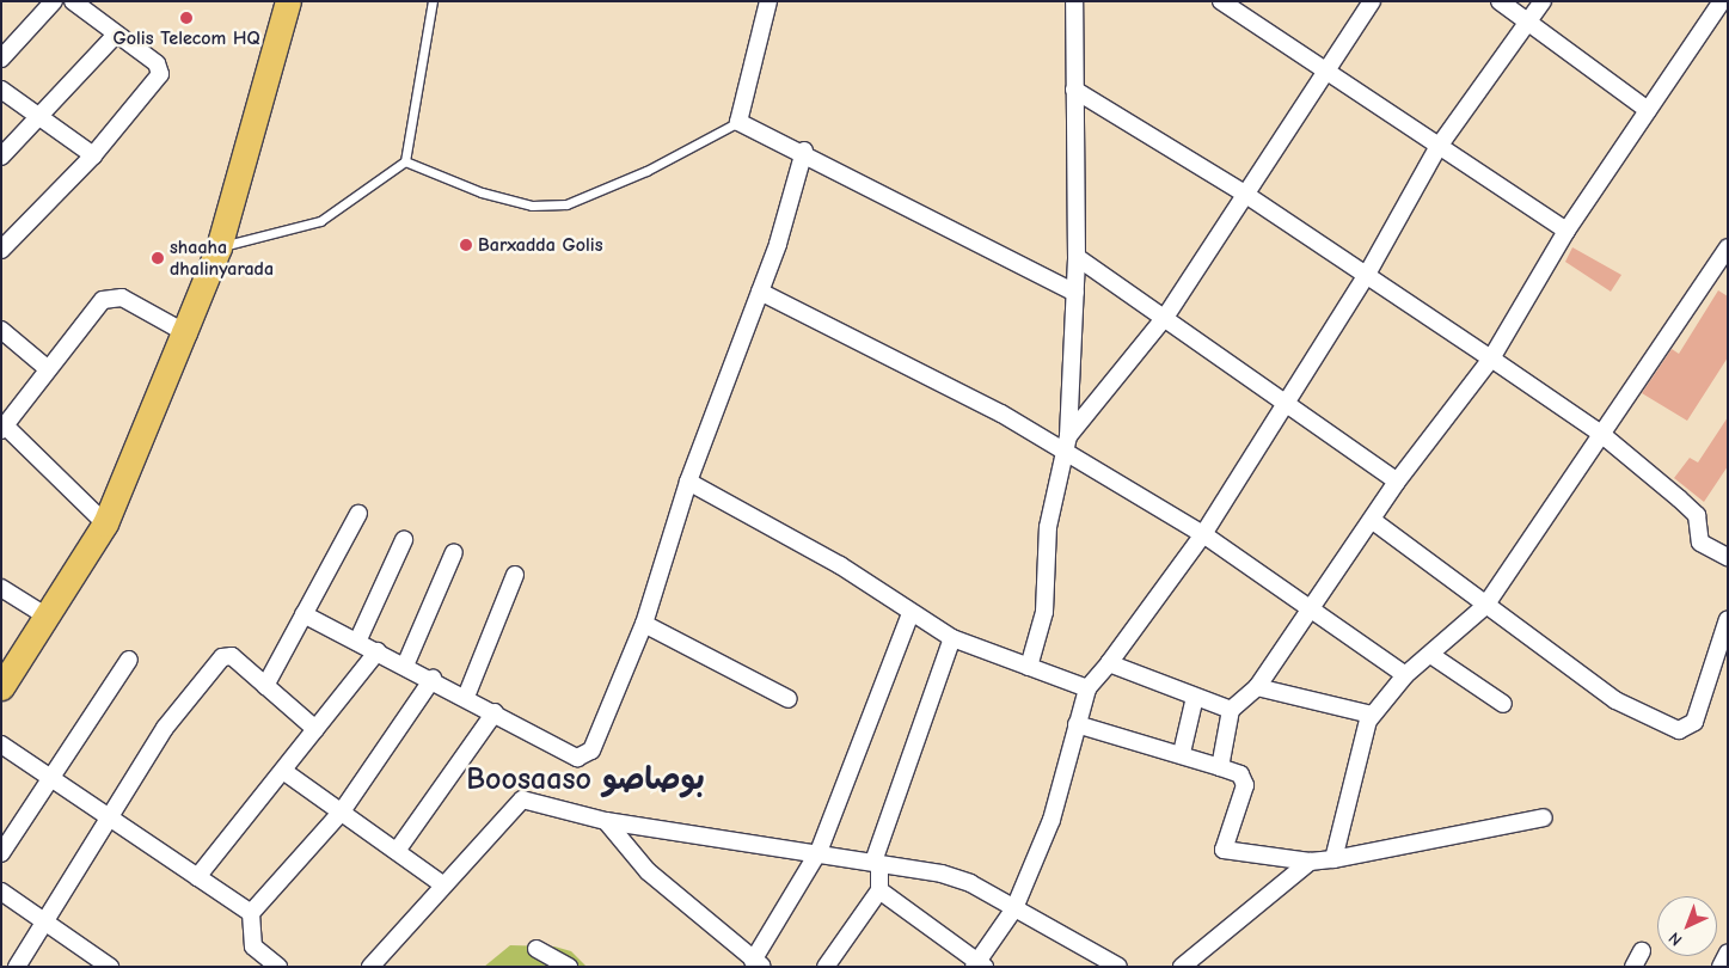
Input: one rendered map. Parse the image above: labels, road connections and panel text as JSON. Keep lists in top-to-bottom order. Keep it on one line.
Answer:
{"districts":["Boosaaso بوصاصو"],"places":["Golis Telecom HQ","Barxadda Golis","shaaha dhalinyarada"],"north":"bottom left"}
